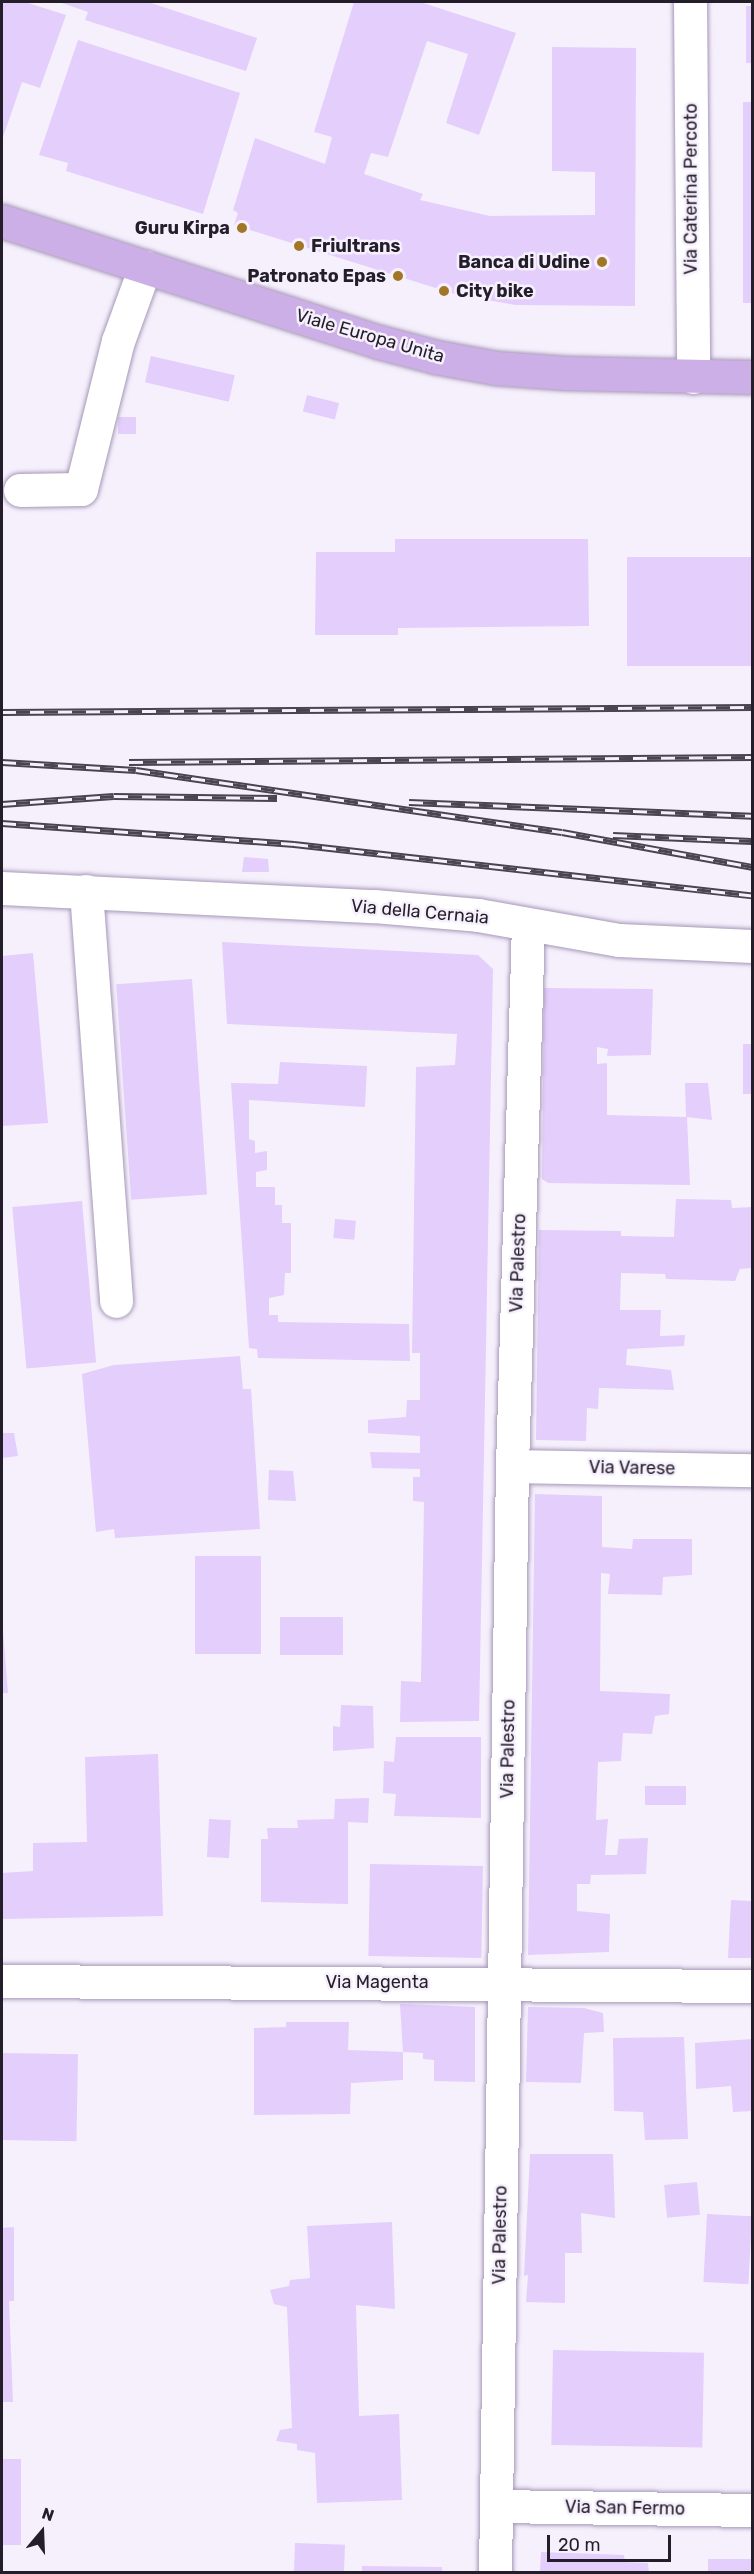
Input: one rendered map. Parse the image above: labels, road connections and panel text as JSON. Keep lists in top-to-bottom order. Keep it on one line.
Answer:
{"streets":{"main road":["Viale Europa Unita"],"street":["Via Caterina Percoto","Via della Cernaia","Via Palestro","Via Varese","Via Magenta","Via San Fermo"]},"crossings":[["Via Caterina Percoto","Viale Europa Unita"],["Via della Cernaia","Via Palestro"],["Via Palestro","Via Varese"],["Via Palestro","Via Magenta"],["Via Palestro","Via San Fermo"]],"places":["Guru Kirpa","Friultrans","Banca di Udine","Patronato Epas","City bike"],"scale_bar":"20 m","north":"top"}
